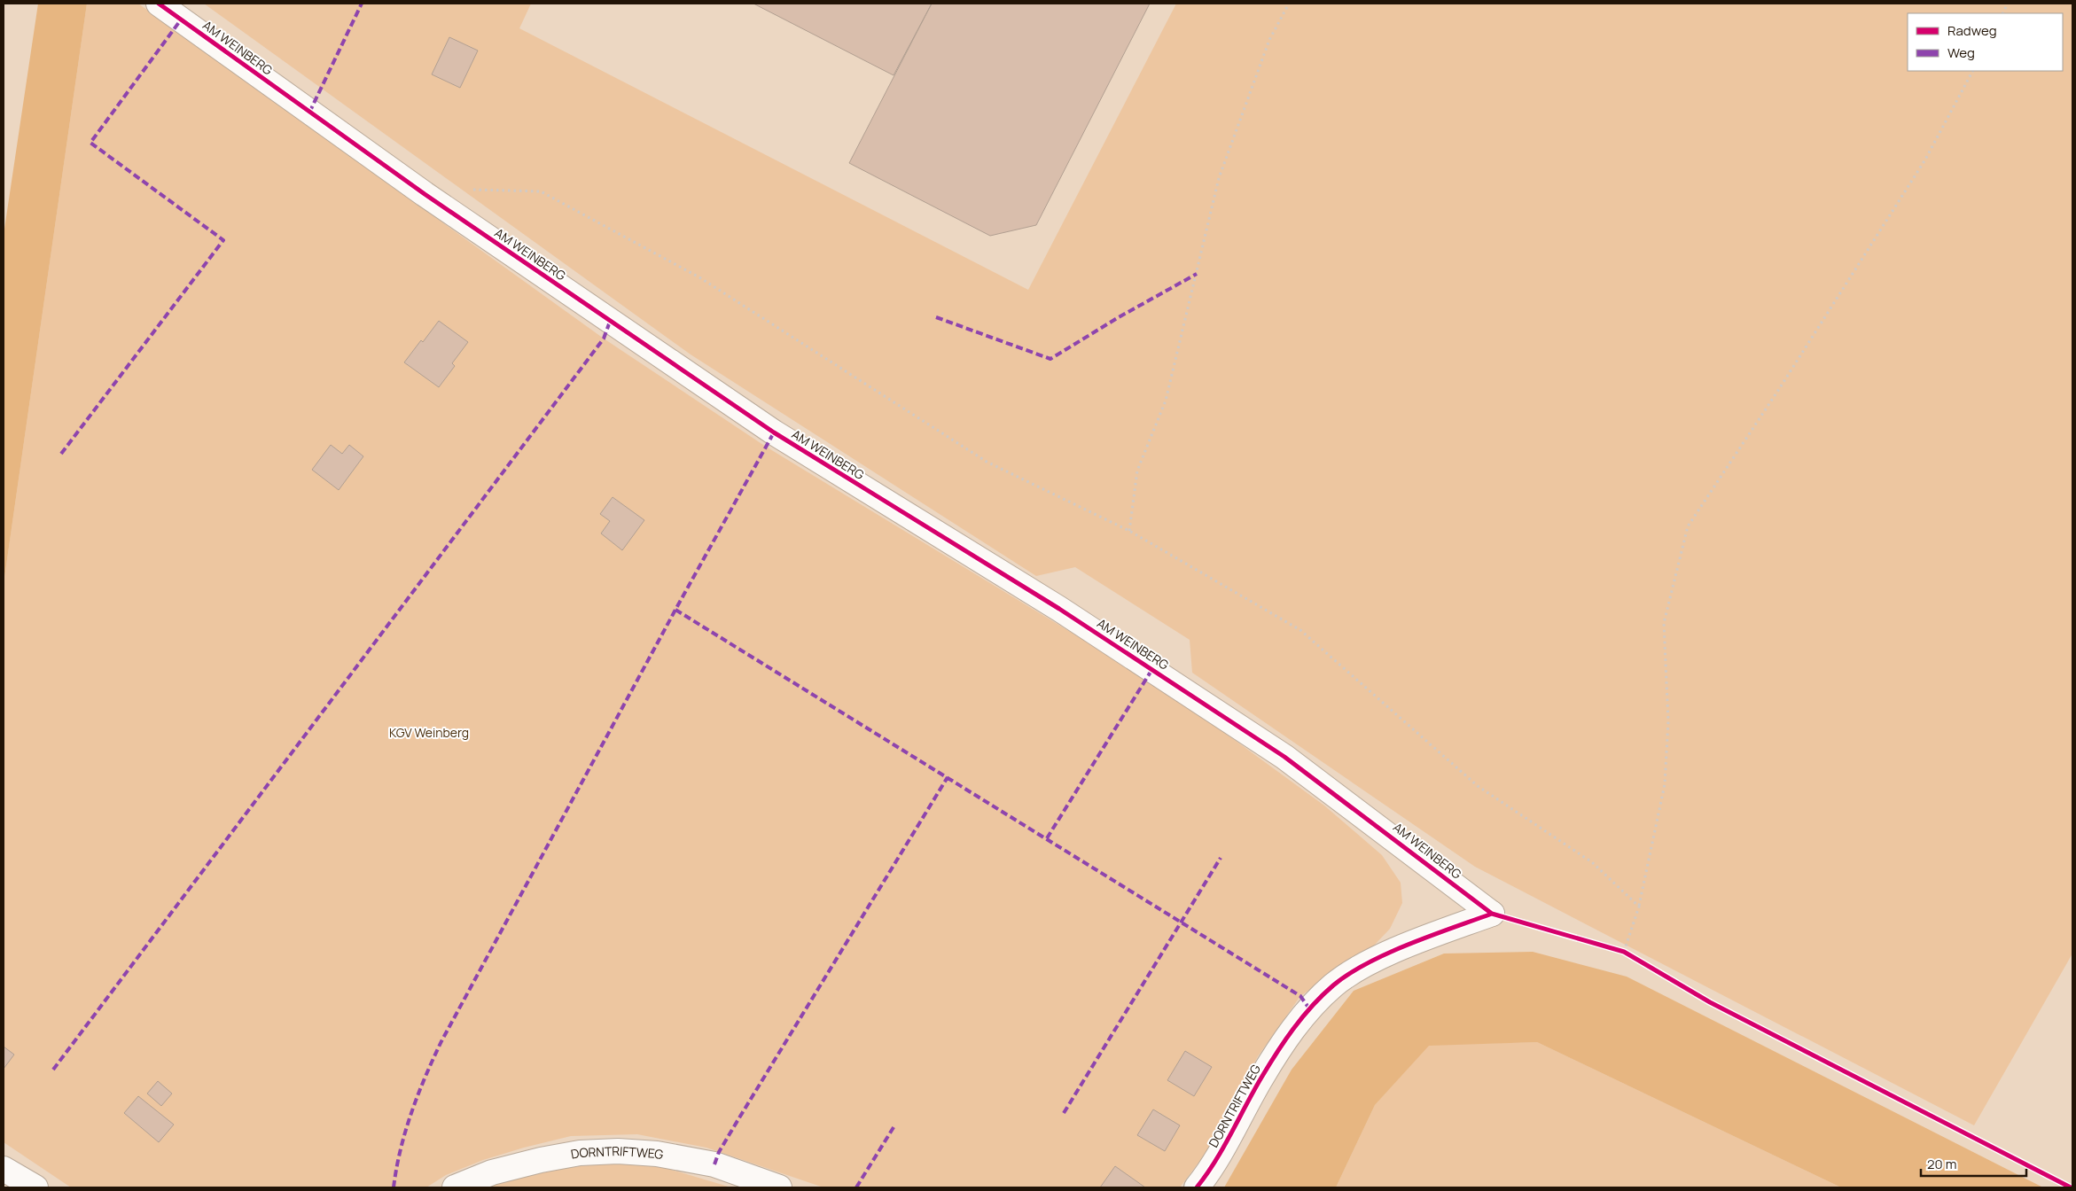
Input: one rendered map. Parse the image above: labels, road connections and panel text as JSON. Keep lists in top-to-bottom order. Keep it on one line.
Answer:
{"streets":{"street":["AM WEINBERG","DORNTRIFTWEG"]},"crossings":[["AM WEINBERG","DORNTRIFTWEG"]],"parks":["KGV Weinberg"],"legend":["Radweg","Weg"],"scale_bar":"20 m"}
